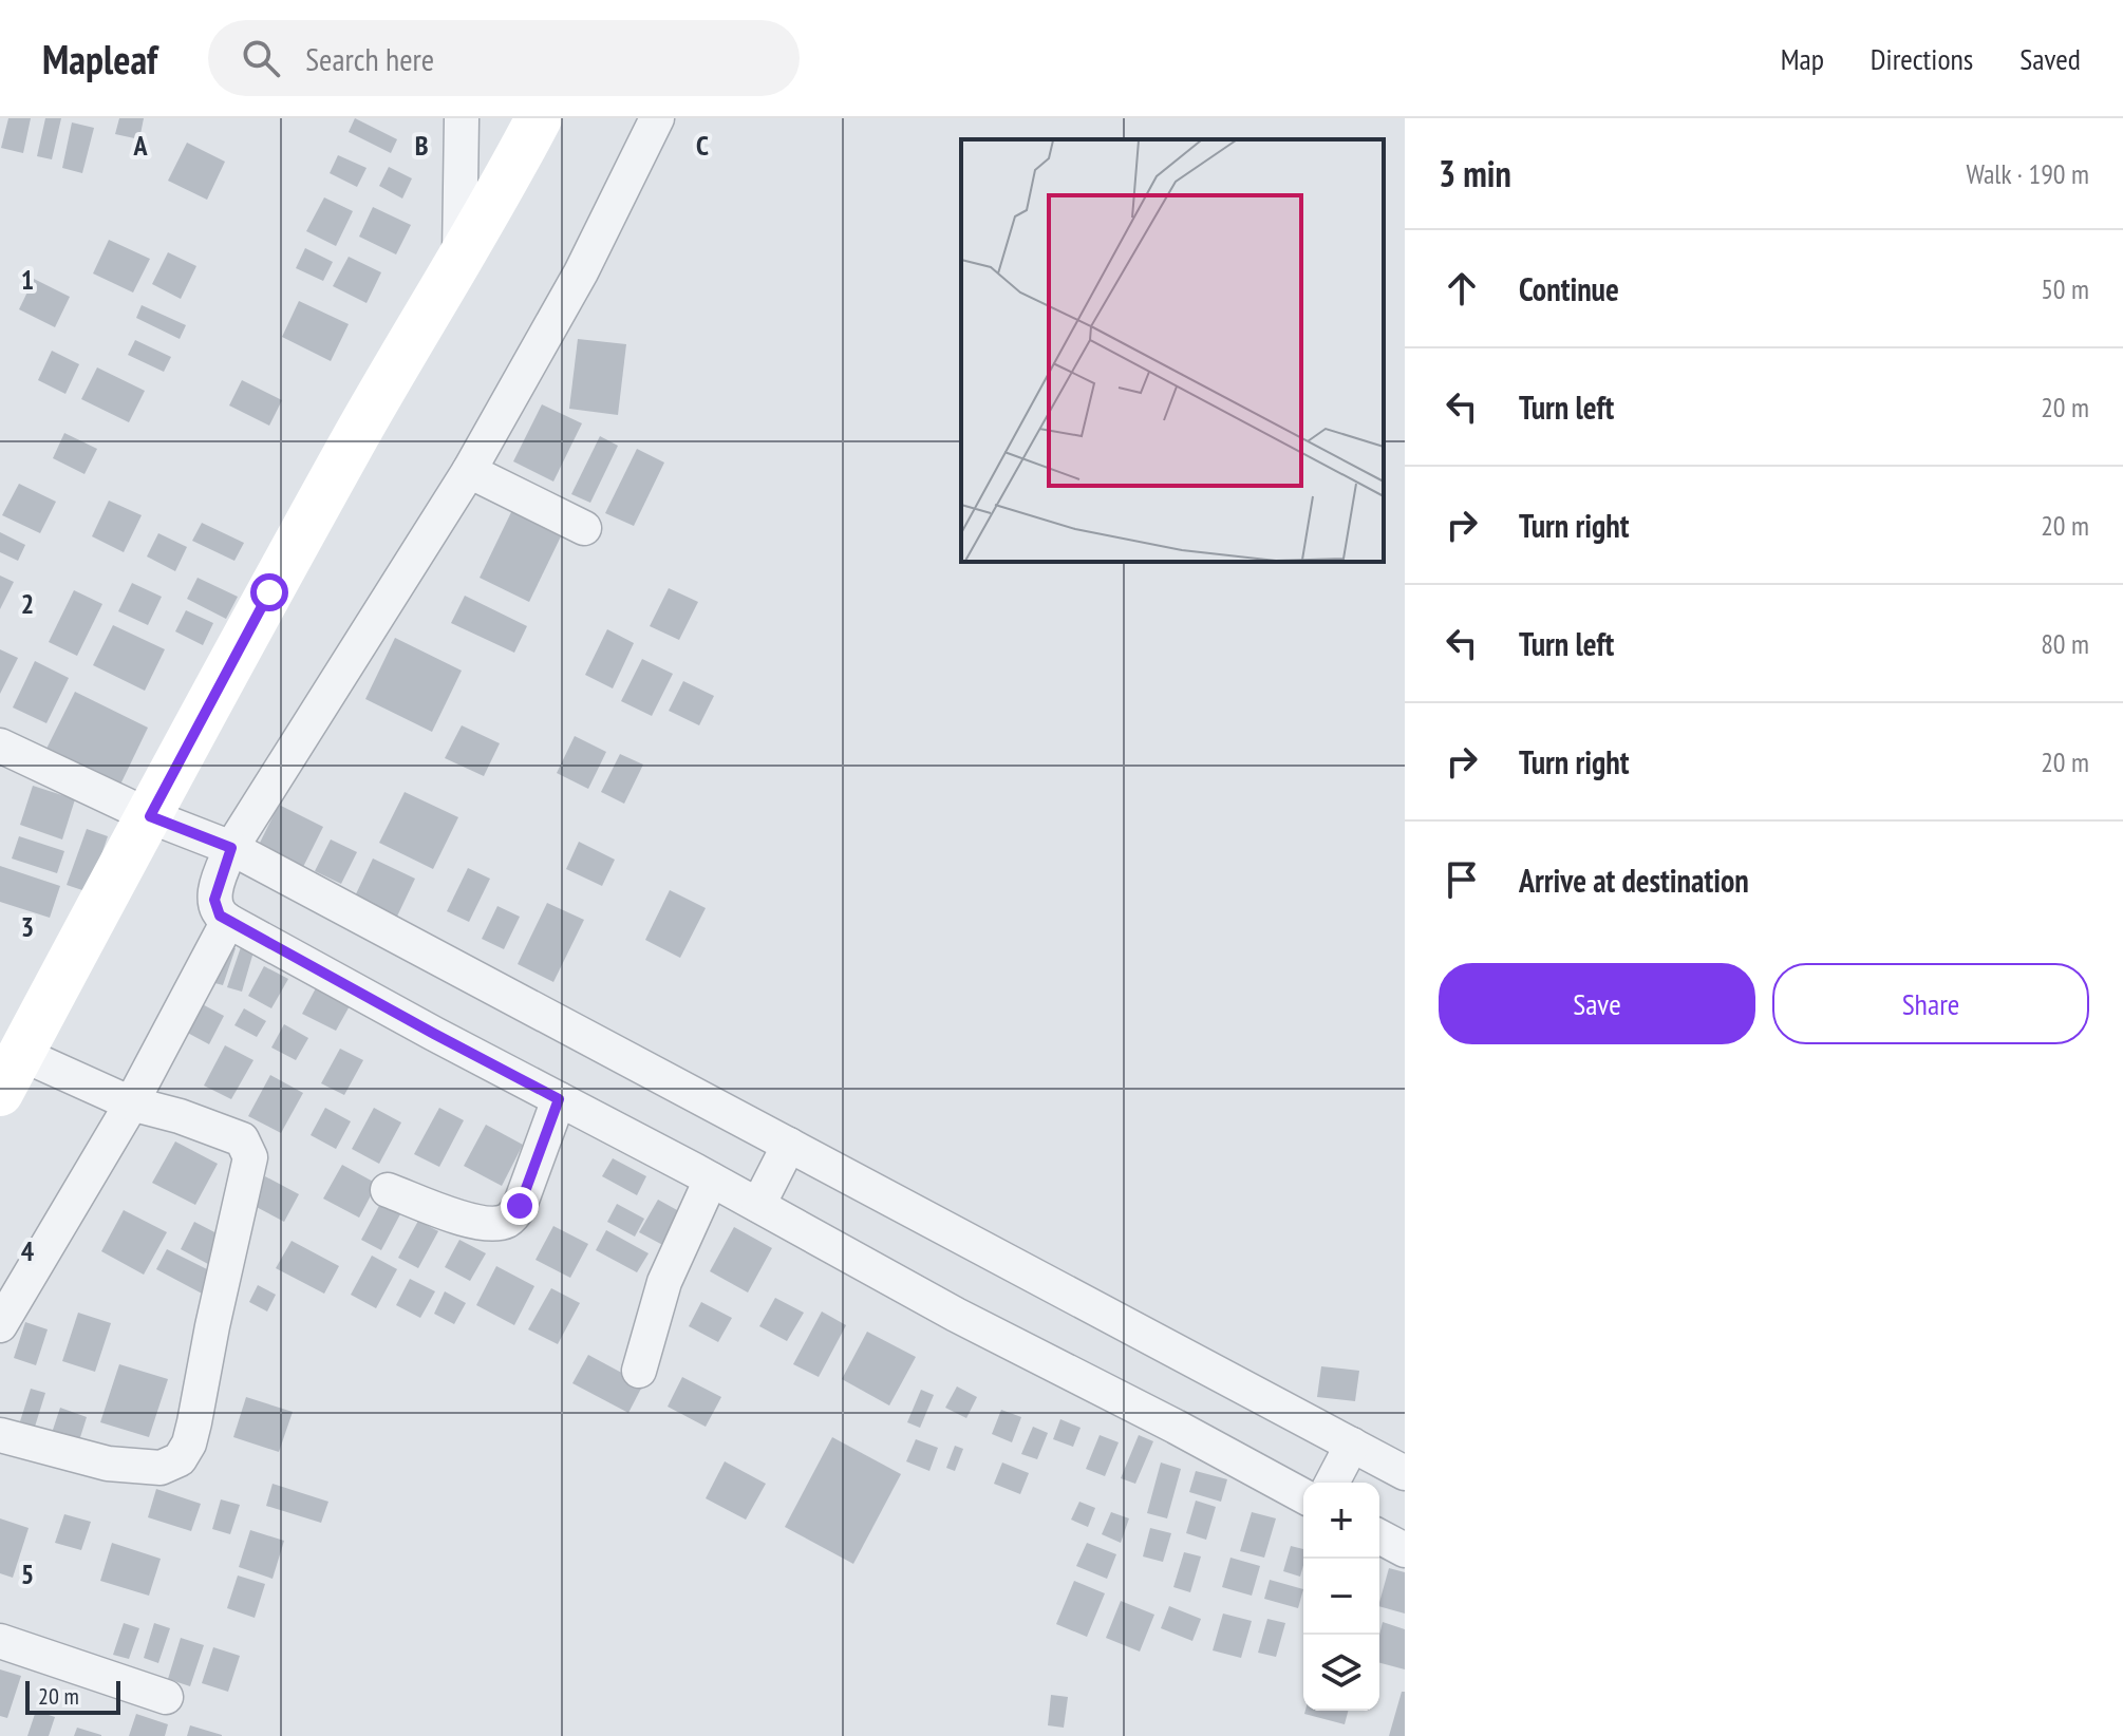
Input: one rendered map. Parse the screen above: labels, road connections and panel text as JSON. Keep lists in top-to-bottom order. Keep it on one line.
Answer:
{"scale_bar":"20 m","page":{"header":"Mapleaf","search":"Search here","nav":["Map","Directions","Saved"],"heading":["3 min","Walk · 190 m"],"list":[["Continue","50 m"],["Turn left","20 m"],["Turn right","20 m"],["Turn left","80 m"],["Turn right","20 m"],"Arrive at destination"],"buttons":["Save","Share"],"map_buttons":["+","−"],"scale":"20 m"},"grid":{"columns":["A","B","C"],"rows":["1","2","3","4","5"]}}
